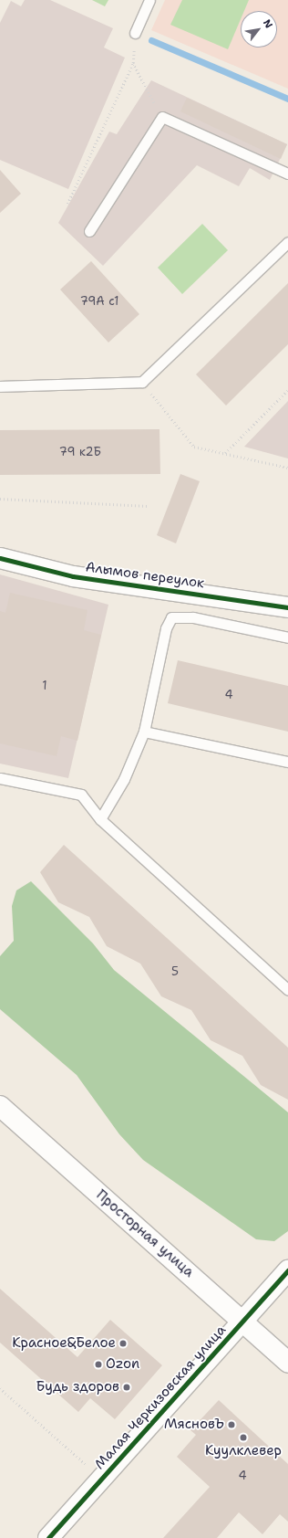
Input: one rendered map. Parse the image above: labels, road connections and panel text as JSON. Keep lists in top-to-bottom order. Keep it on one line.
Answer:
{"streets":{"street":["Алымов переулок","Просторная улица","Малая Черкизовская улица"]},"crossings":[["Просторная улица","Малая Черкизовская улица"]],"places":["Красное&Белое","Ozon","Будь здоров","МясновЪ","Куулклевер"],"house_numbers":["79А с1","79 к2Б","1","4","5","4"],"north":"top right"}
